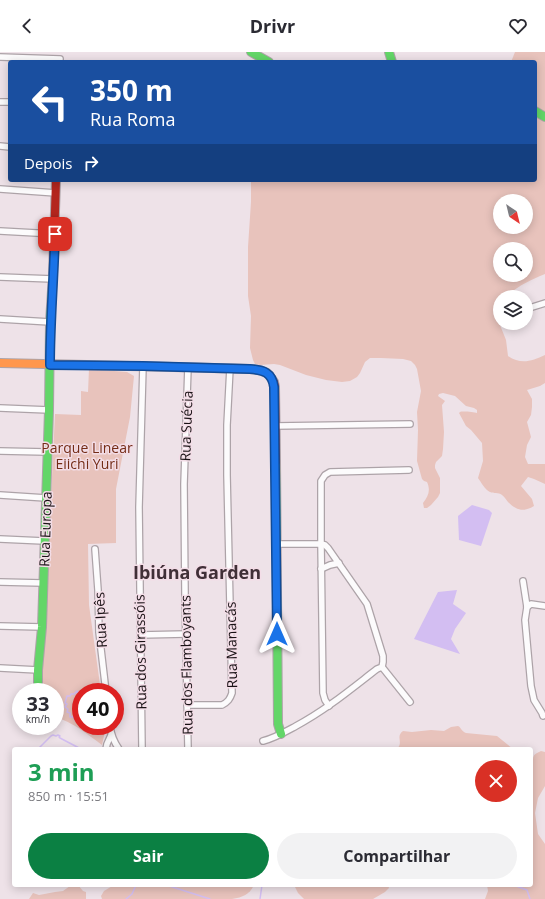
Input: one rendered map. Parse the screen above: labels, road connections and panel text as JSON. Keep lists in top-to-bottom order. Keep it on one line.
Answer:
{"streets":{"street":["Rua Suécia","Rua Europa","Rua Ipês","Rua Manacás","Rua dos Girassóis","Rua dos Flamboyants"]},"crossings":[["Rua Suécia","Rua dos Flamboyants"],["Rua Manacás","Rua dos Flamboyants"]],"districts":["Ibiúna Garden"],"parks":["Parque Linear Eiichi Yuri"],"north":"bottom right","page":{"header":"Drivr","turn":["350 m","Rua Roma"],"then":"Depois","speed":"33 km/h","limit":"40","heading":["3 min","850 m · 15:51"],"buttons":["Sair","Compartilhar"]}}
